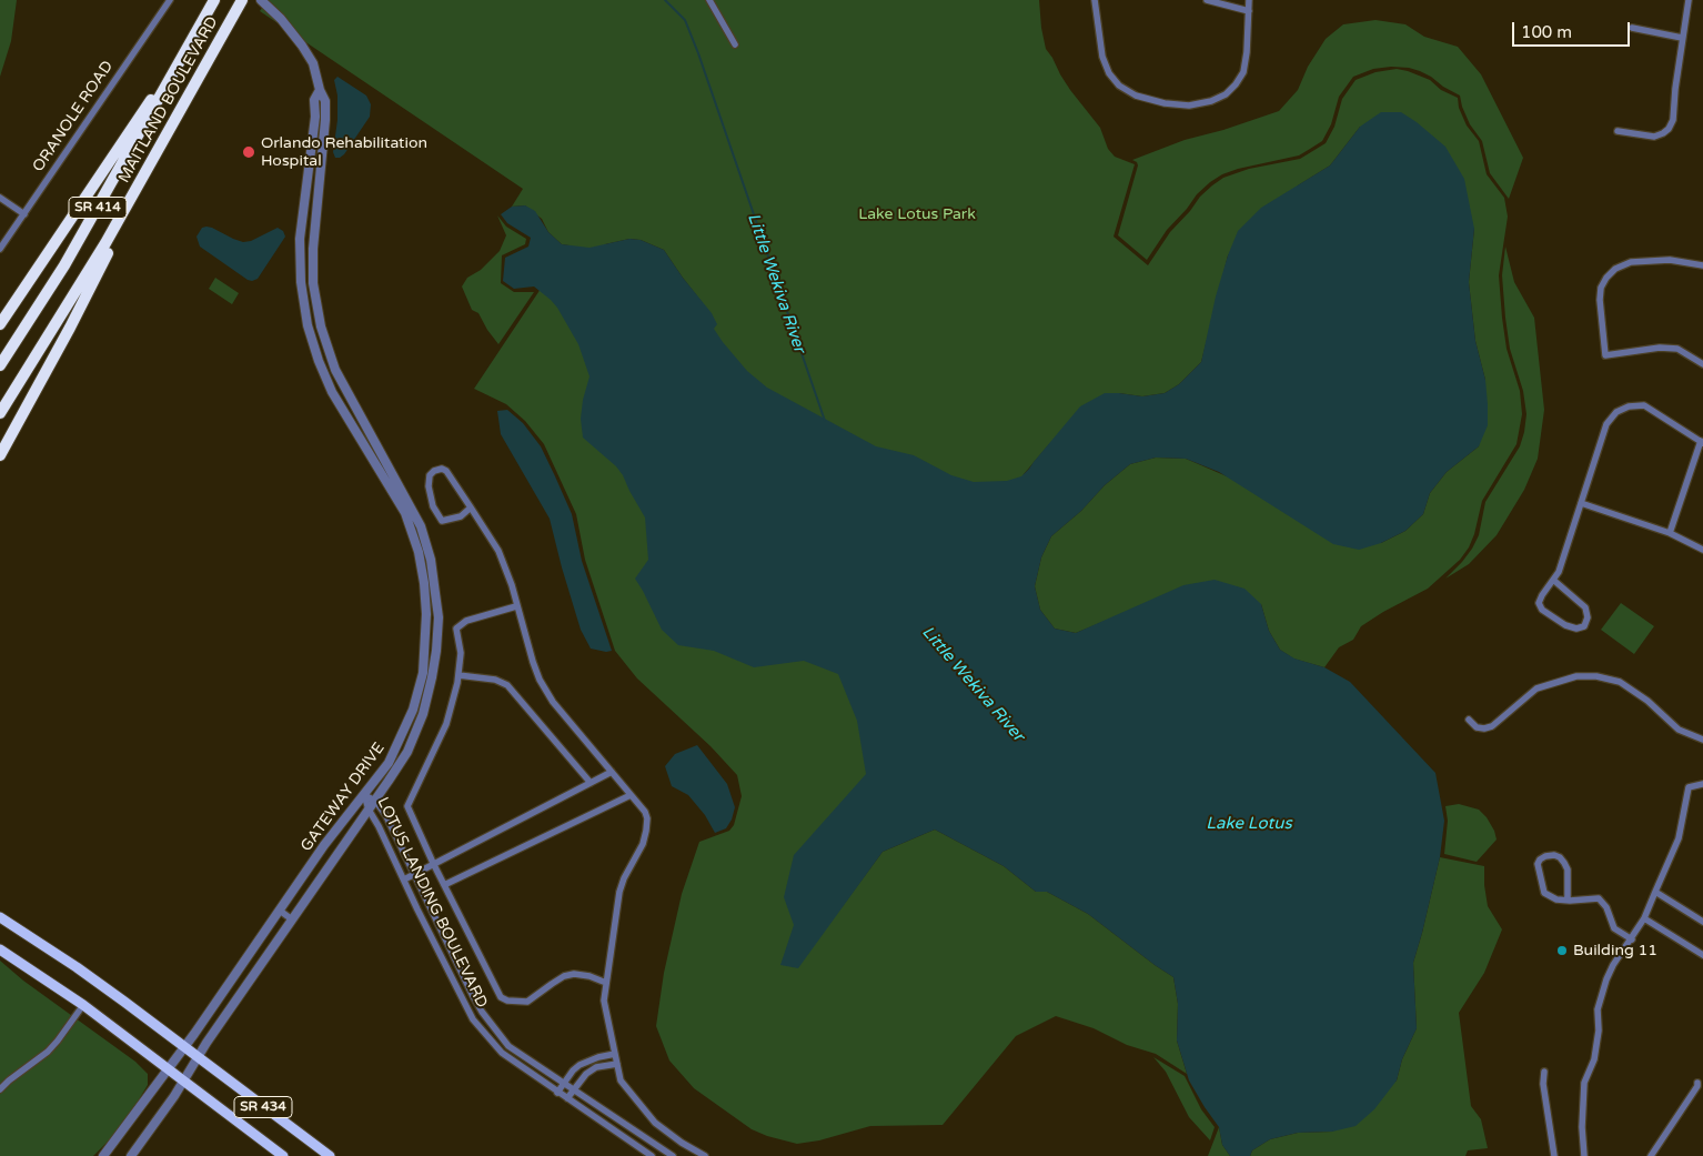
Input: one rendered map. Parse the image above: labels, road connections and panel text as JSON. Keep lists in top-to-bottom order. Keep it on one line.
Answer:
{"streets":{"highway":["MAITLAND BOULEVARD","SR 414"],"main road":["SR 434"],"street":["ORANOLE ROAD","GATEWAY DRIVE","LOTUS LANDING BOULEVARD"]},"crossings":[["GATEWAY DRIVE","LOTUS LANDING BOULEVARD"],["GATEWAY DRIVE","SR 434"]],"water":["Little Wekiva River","Lake Lotus"],"parks":["Lake Lotus Park"],"places":["Orlando Rehabilitation Hospital","Building 11"],"scale_bar":"100 m"}
